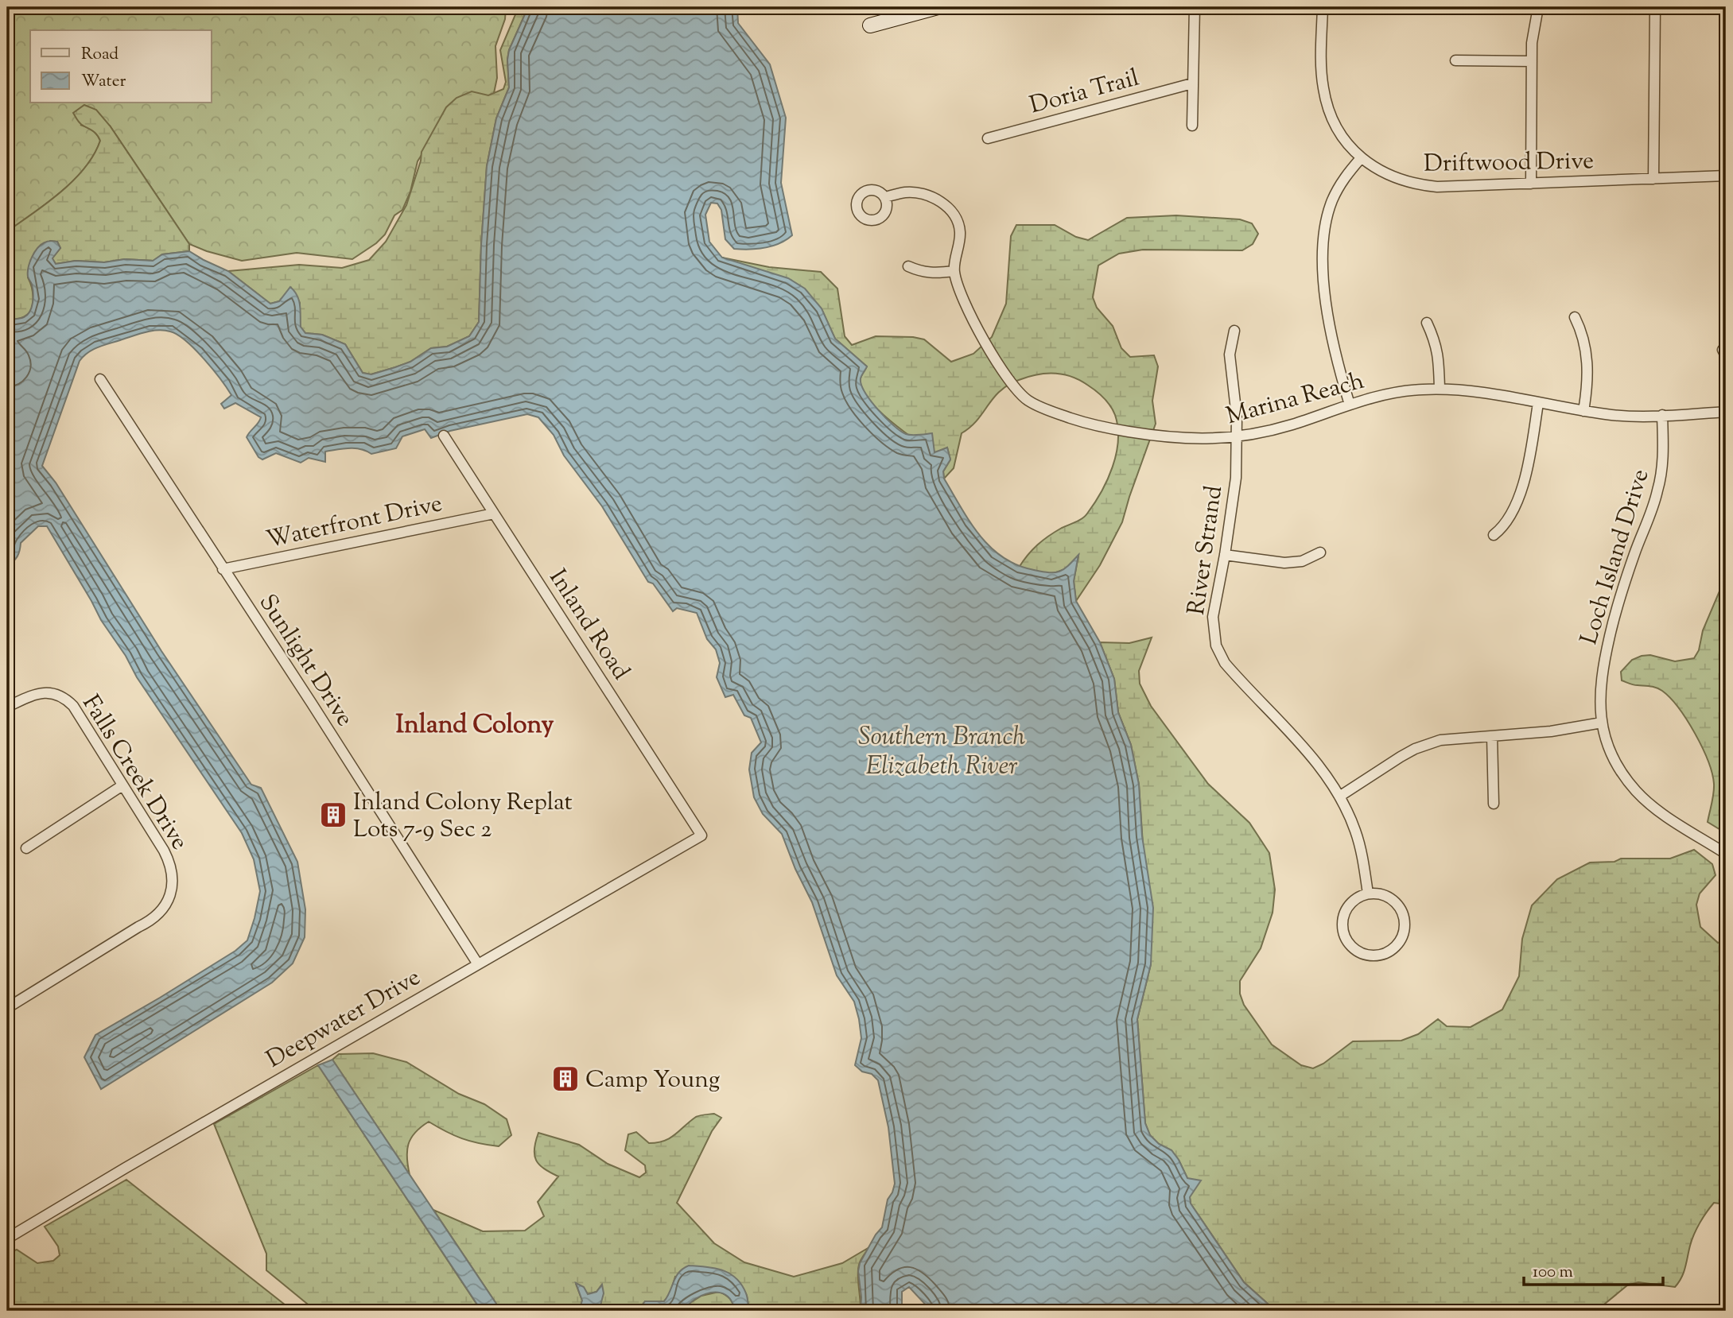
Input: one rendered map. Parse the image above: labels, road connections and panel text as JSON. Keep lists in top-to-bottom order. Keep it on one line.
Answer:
{"streets":{"street":["Doria Trail","Driftwood Drive","Marina Reach","Waterfront Drive","River Strand","Loch Island Drive","Inland Road","Sunlight Drive","Falls Creek Drive","Deepwater Drive"]},"crossings":[["Marina Reach","River Strand"],["Marina Reach","Loch Island Drive"],["Waterfront Drive","Inland Road"],["Waterfront Drive","Sunlight Drive"],["Inland Road","Deepwater Drive"],["Sunlight Drive","Deepwater Drive"]],"districts":["Inland Colony"],"water":["Southern Branch Elizabeth River"],"places":{"building":["Inland Colony Replat Lots 7-9 Sec 2","Camp Young"]},"legend":["Road","Water"],"scale_bar":"100 m"}
